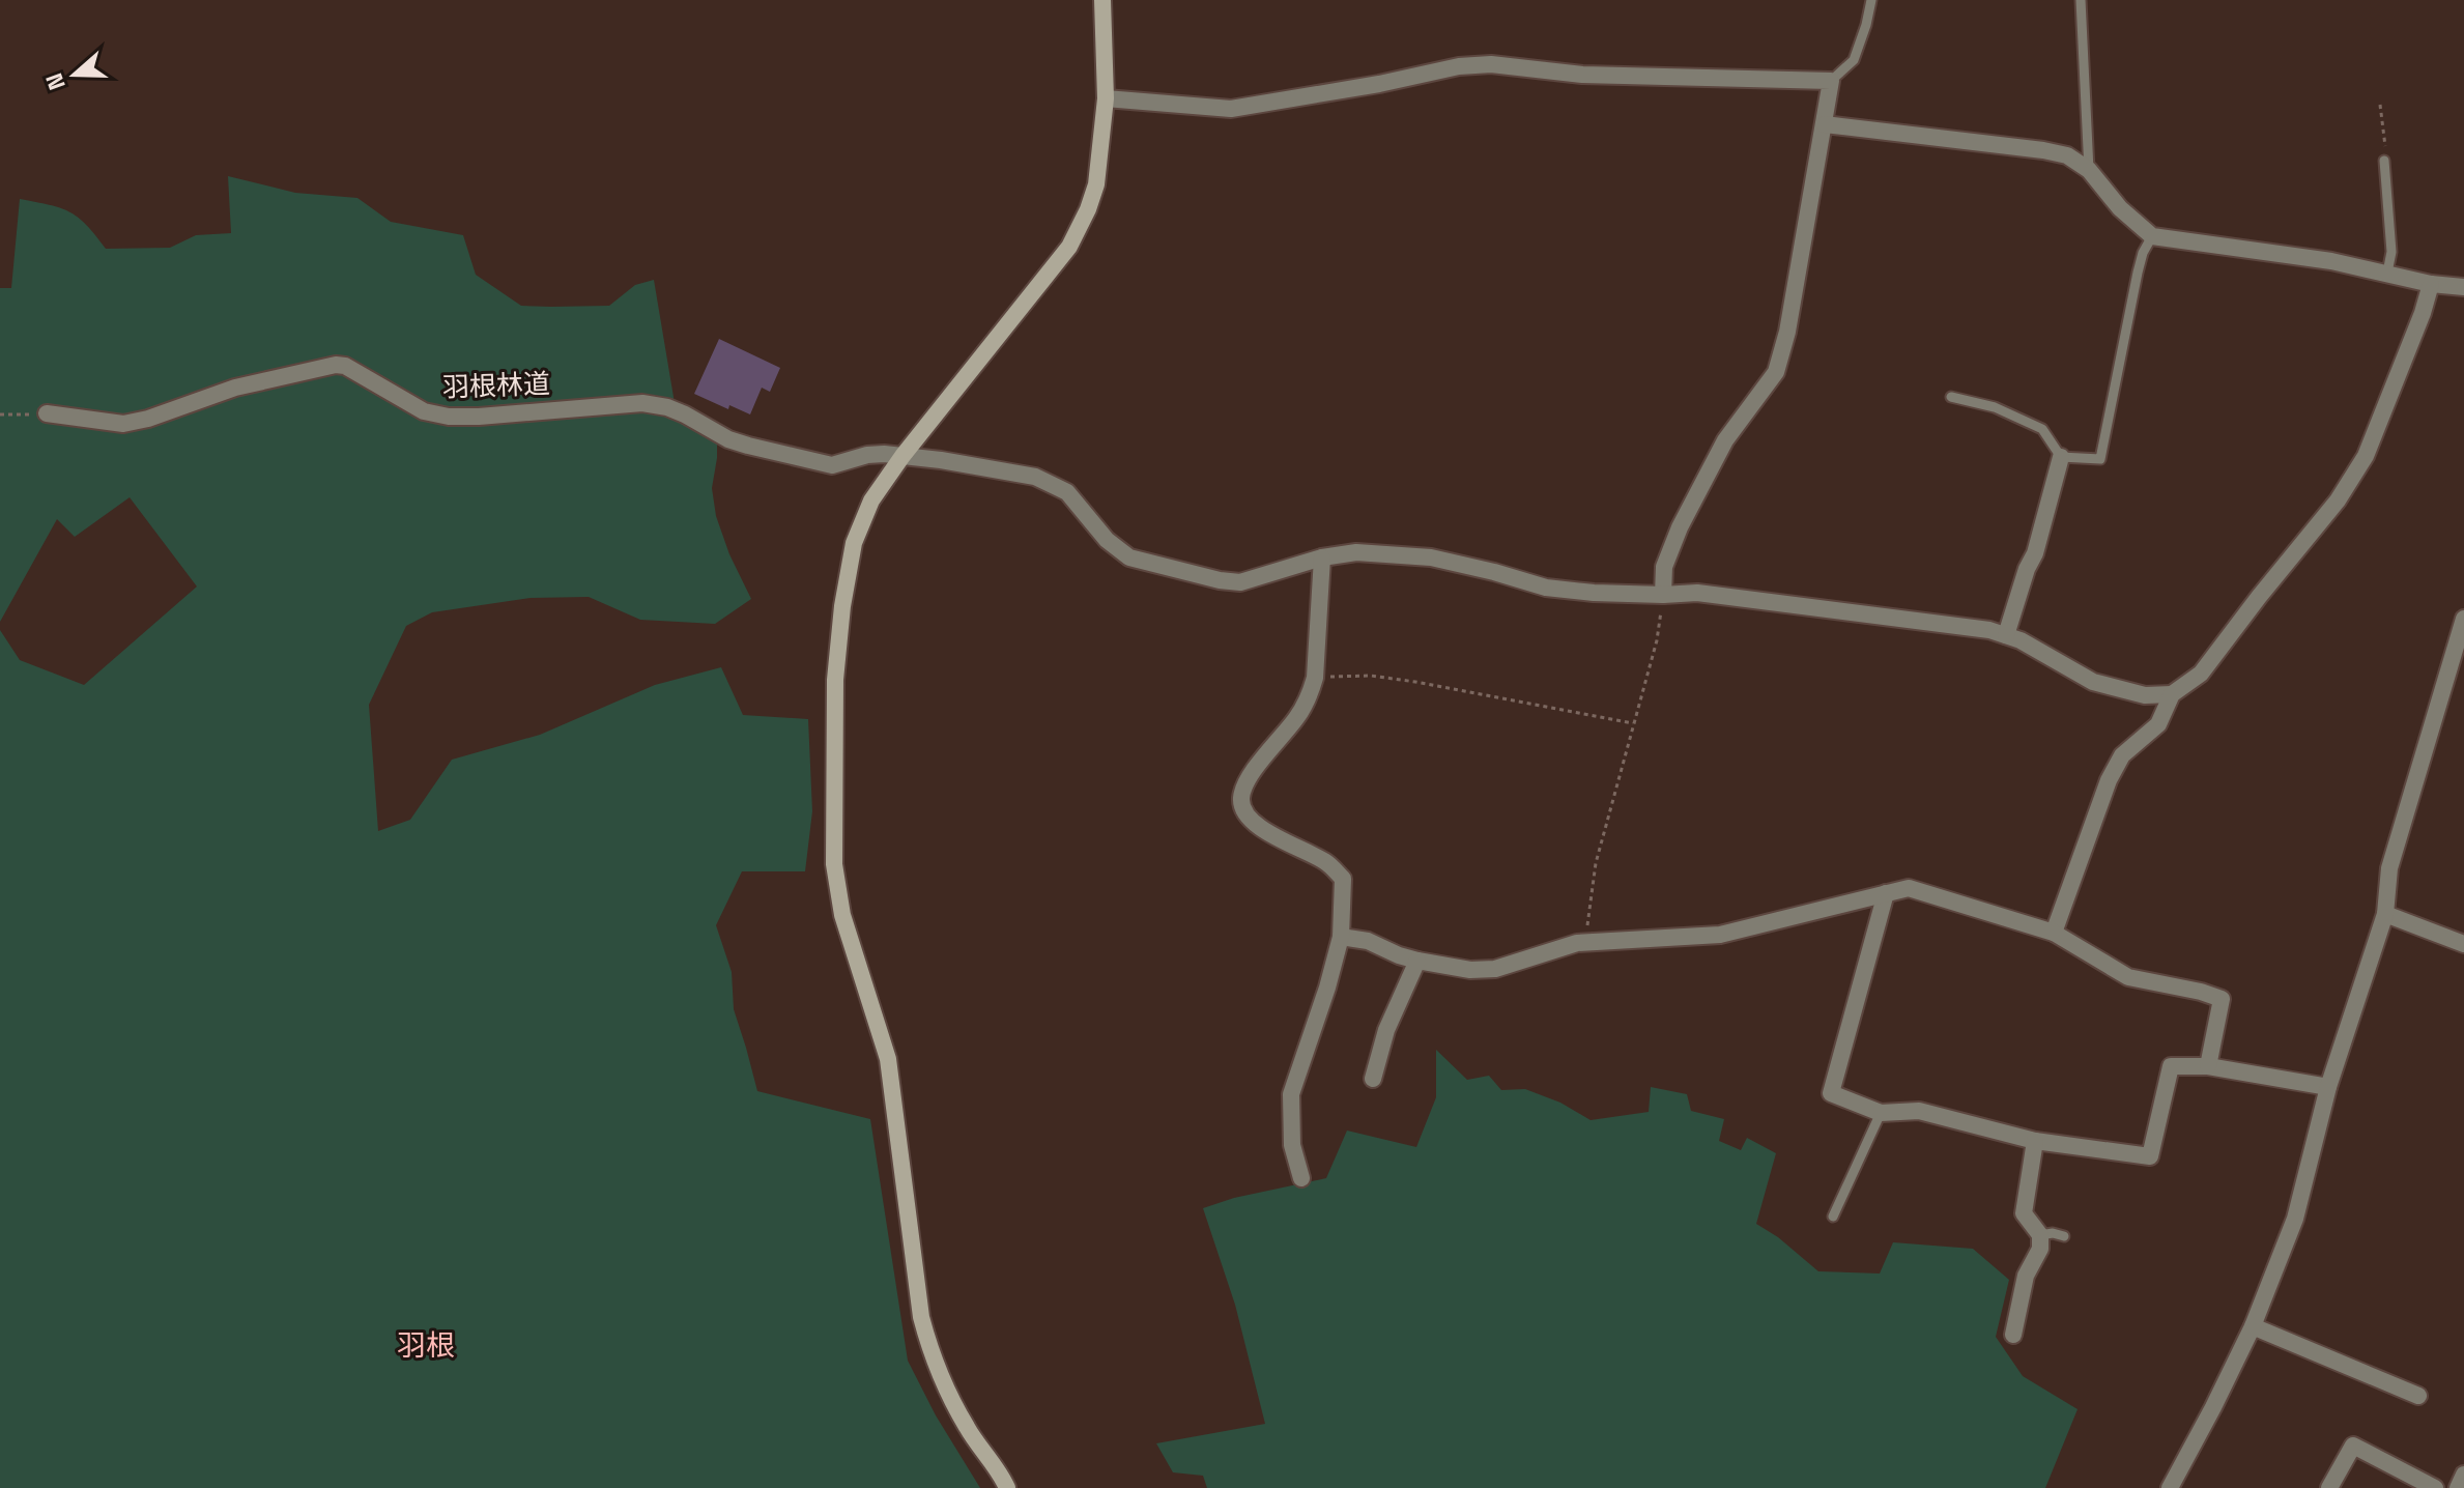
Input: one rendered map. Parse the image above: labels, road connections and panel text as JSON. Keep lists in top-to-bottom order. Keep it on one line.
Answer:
{"streets":{"street":["羽根林道"]},"districts":["羽根"],"north":"left"}
